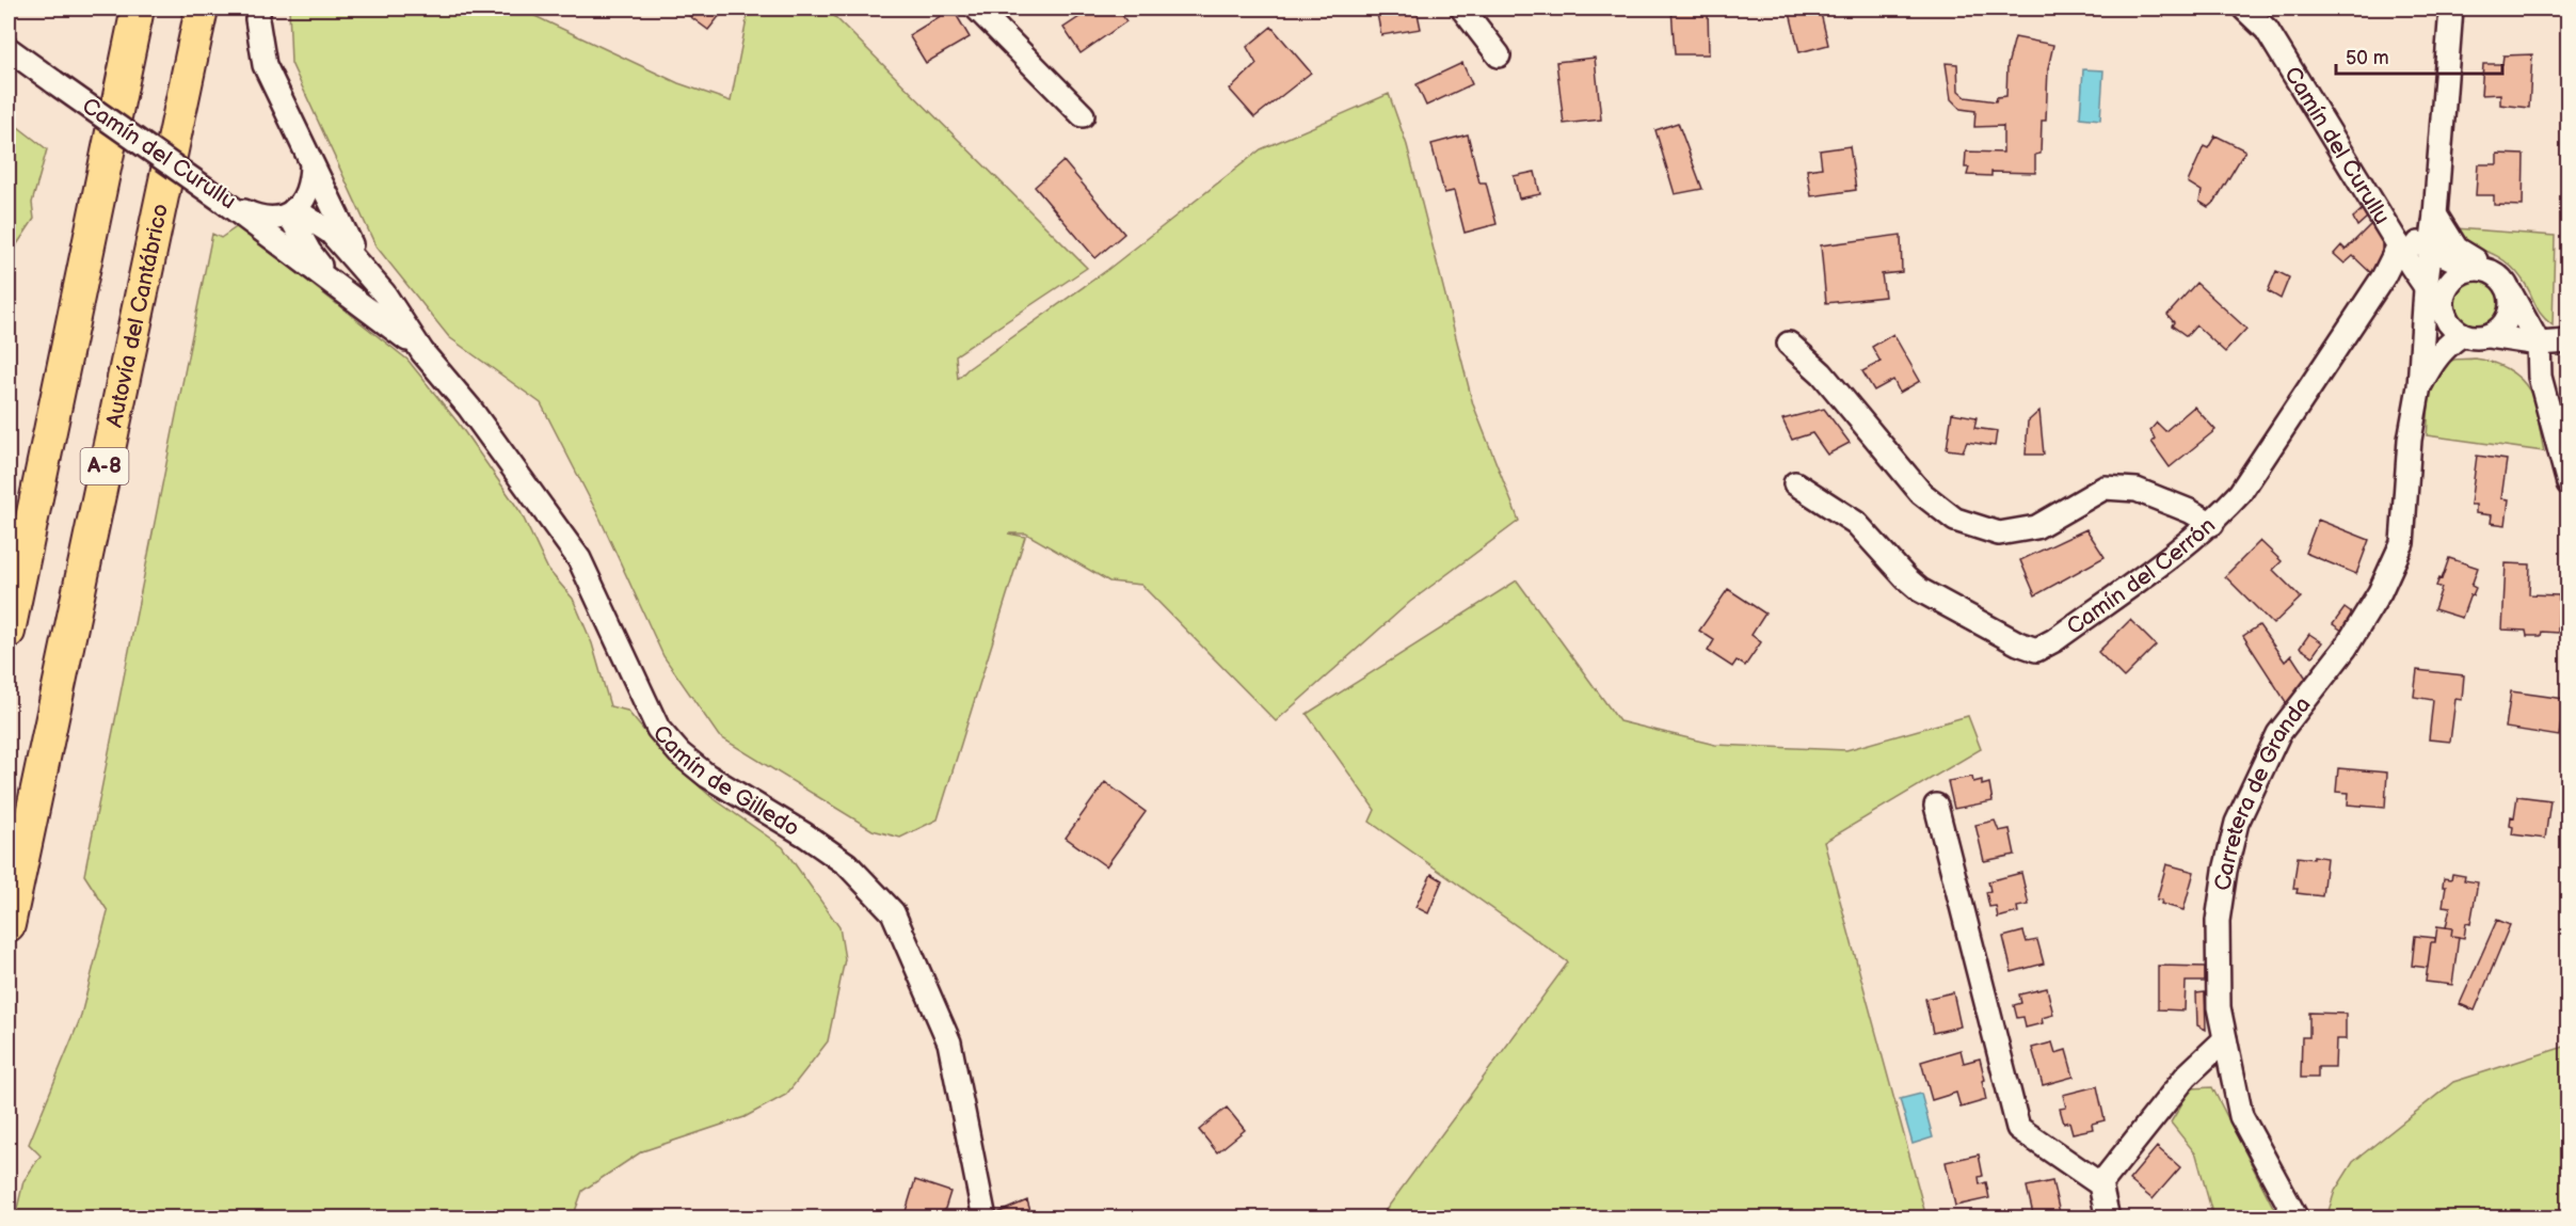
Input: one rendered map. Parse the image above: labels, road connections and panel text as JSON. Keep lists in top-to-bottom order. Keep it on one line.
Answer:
{"streets":{"highway":["Autovía del Cantábrico","A-8"],"street":["Camín del Curullu","Camín del Cerrón","Camín de Gilledo","Carretera de Granda"]},"crossings":[["Camín del Curullu","Camín del Cerrón"],["Camín del Curullu","Camín de Gilledo"],["Camín del Curullu","Carretera de Granda"],["Camín del Cerrón","Carretera de Granda"]],"scale_bar":"50 m"}
